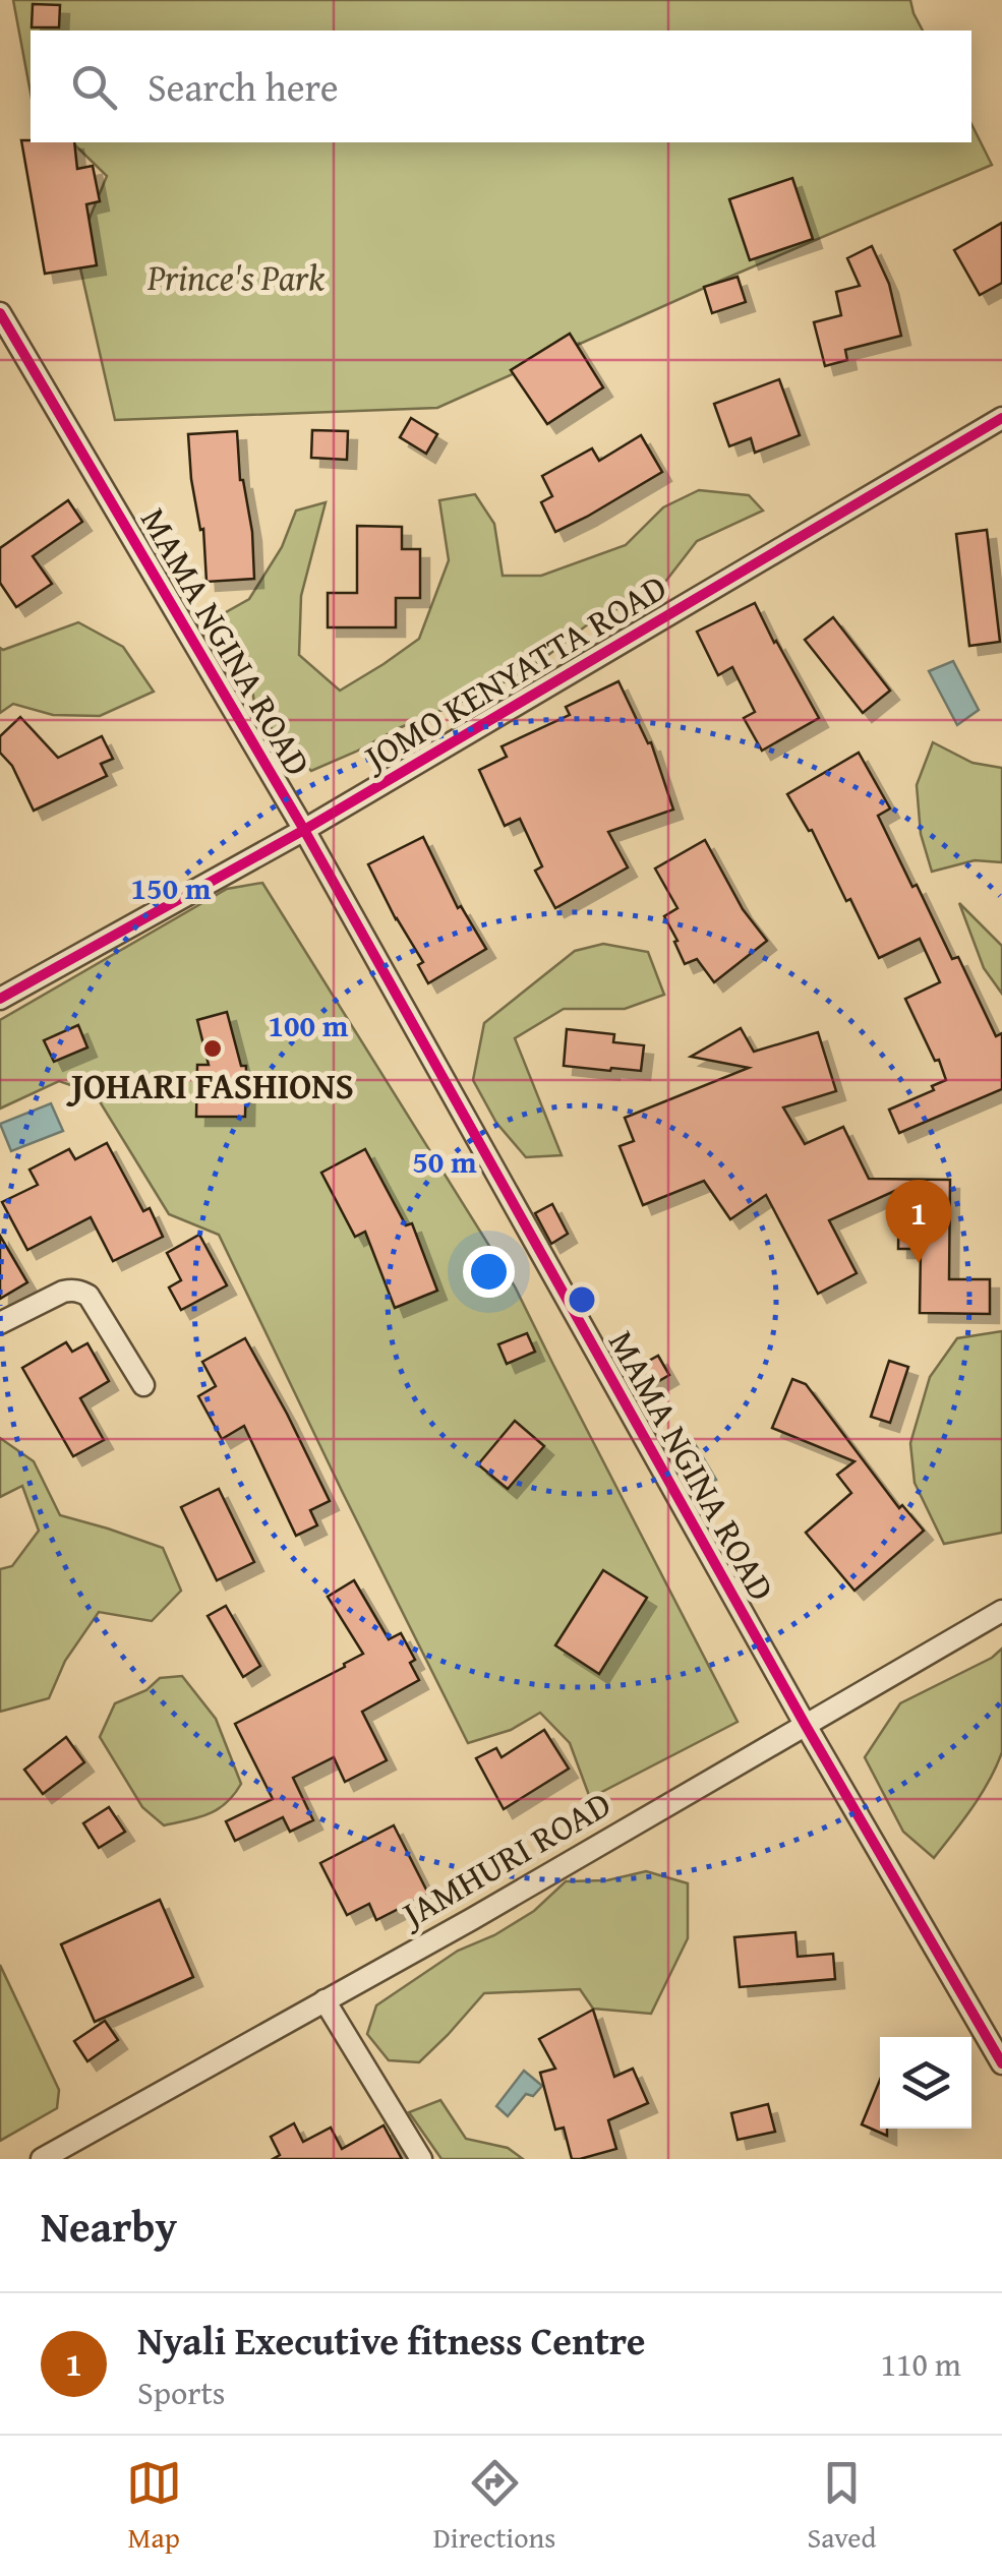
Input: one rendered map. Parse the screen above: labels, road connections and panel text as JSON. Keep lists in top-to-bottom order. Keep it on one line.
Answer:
{"streets":{"street":["MAMA NGINA ROAD","JOMO KENYATTA ROAD","JAMHURI ROAD"]},"crossings":[["MAMA NGINA ROAD","JOMO KENYATTA ROAD"],["MAMA NGINA ROAD","JAMHURI ROAD"]],"parks":["Prince's Park"],"places":["JOHARI FASHIONS"],"page":{"search":"Search here","pins":"1","heading":"Nearby","list":[{"mark":"1","name":"Nyali Executive fitness Centre","note":"Sports","value":"110 m"}],"nav":["Map","Directions","Saved"]},"rings":["150 m","100 m","50 m"]}
